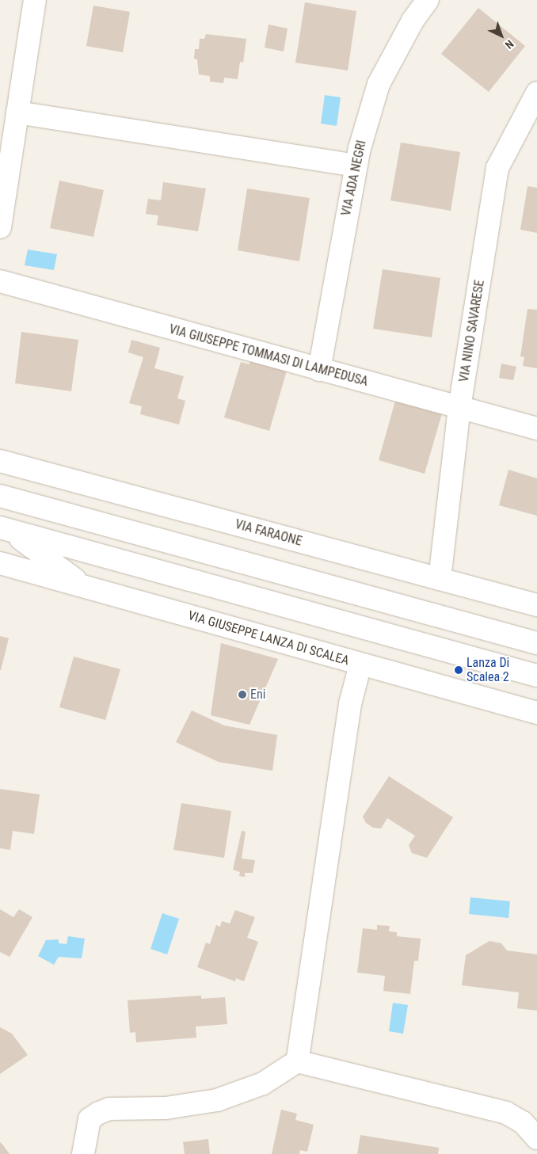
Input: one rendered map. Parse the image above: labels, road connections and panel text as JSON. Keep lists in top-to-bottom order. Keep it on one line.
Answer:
{"streets":{"street":["VIA ADA NEGRI","VIA NINO SAVARESE","VIA GIUSEPPE TOMMASI DI LAMPEDUSA","VIA FARAONE","VIA GIUSEPPE LANZA DI SCALEA"]},"crossings":[["VIA ADA NEGRI","VIA GIUSEPPE TOMMASI DI LAMPEDUSA"],["VIA NINO SAVARESE","VIA GIUSEPPE TOMMASI DI LAMPEDUSA"],["VIA NINO SAVARESE","VIA FARAONE"]],"places":["Lanza Di Scalea 2","Eni"],"north":"bottom right"}
